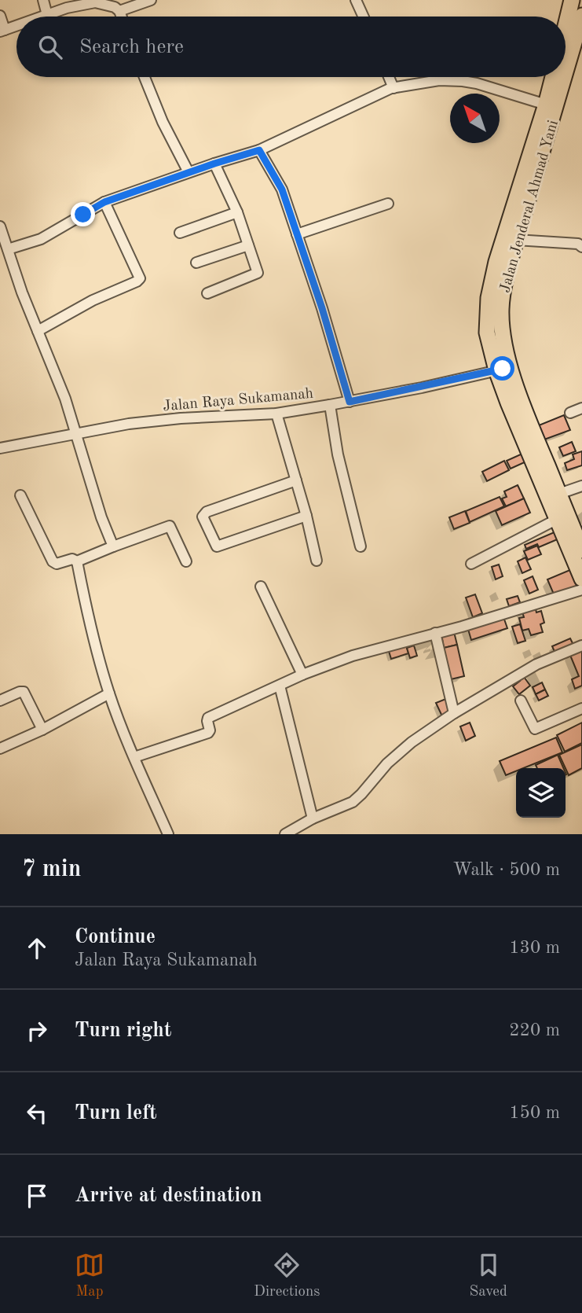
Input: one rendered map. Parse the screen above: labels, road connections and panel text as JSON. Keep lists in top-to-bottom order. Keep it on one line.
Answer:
{"streets":{"highway":["Jalan Jenderal Ahmad Yani"],"street":["Jalan Raya Sukamanah"]},"crossings":[["Jalan Jenderal Ahmad Yani","Jalan Raya Sukamanah"]],"north":"top left","page":{"search":"Search here","heading":["7 min","Walk · 500 m"],"list":[["Continue","Jalan Raya Sukamanah","130 m"],["Turn right","220 m"],["Turn left","150 m"],"Arrive at destination"],"nav":["Map","Directions","Saved"]}}
